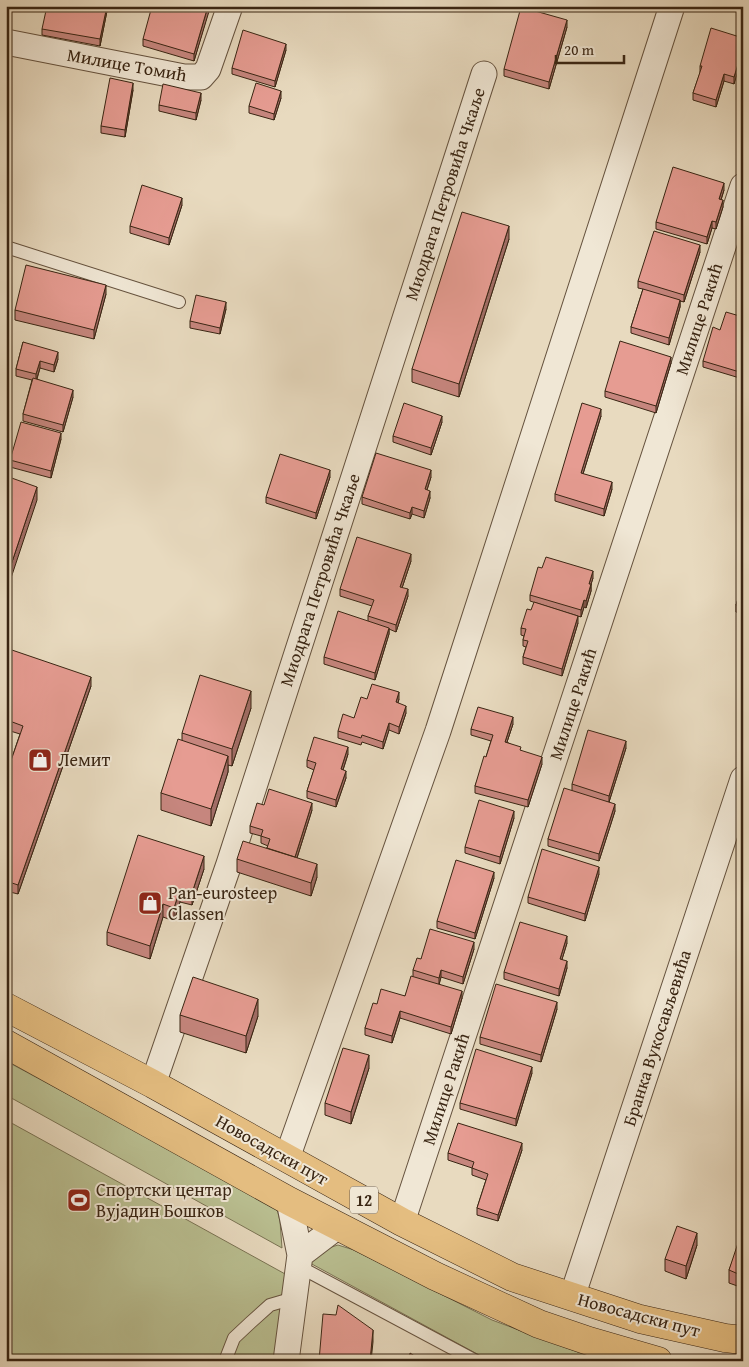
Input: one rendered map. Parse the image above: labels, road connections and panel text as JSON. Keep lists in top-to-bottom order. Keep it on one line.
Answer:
{"streets":{"main road":["Новосадски пут","12"],"street":["Милице Томић","Миодрага Петровића Чкаље","Милице Ракић","Бранка Вукосављевића"]},"crossings":[["Миодрага Петровића Чкаље","Новосадски пут"],["Милице Ракић","Новосадски пут"],["Бранка Вукосављевића","Новосадски пут"]],"places":{"shop":["Лемит","Pan-eurosteep Classen"],"sports":["Спортски центар Вујадин Бошков"]},"scale_bar":"20 m"}
